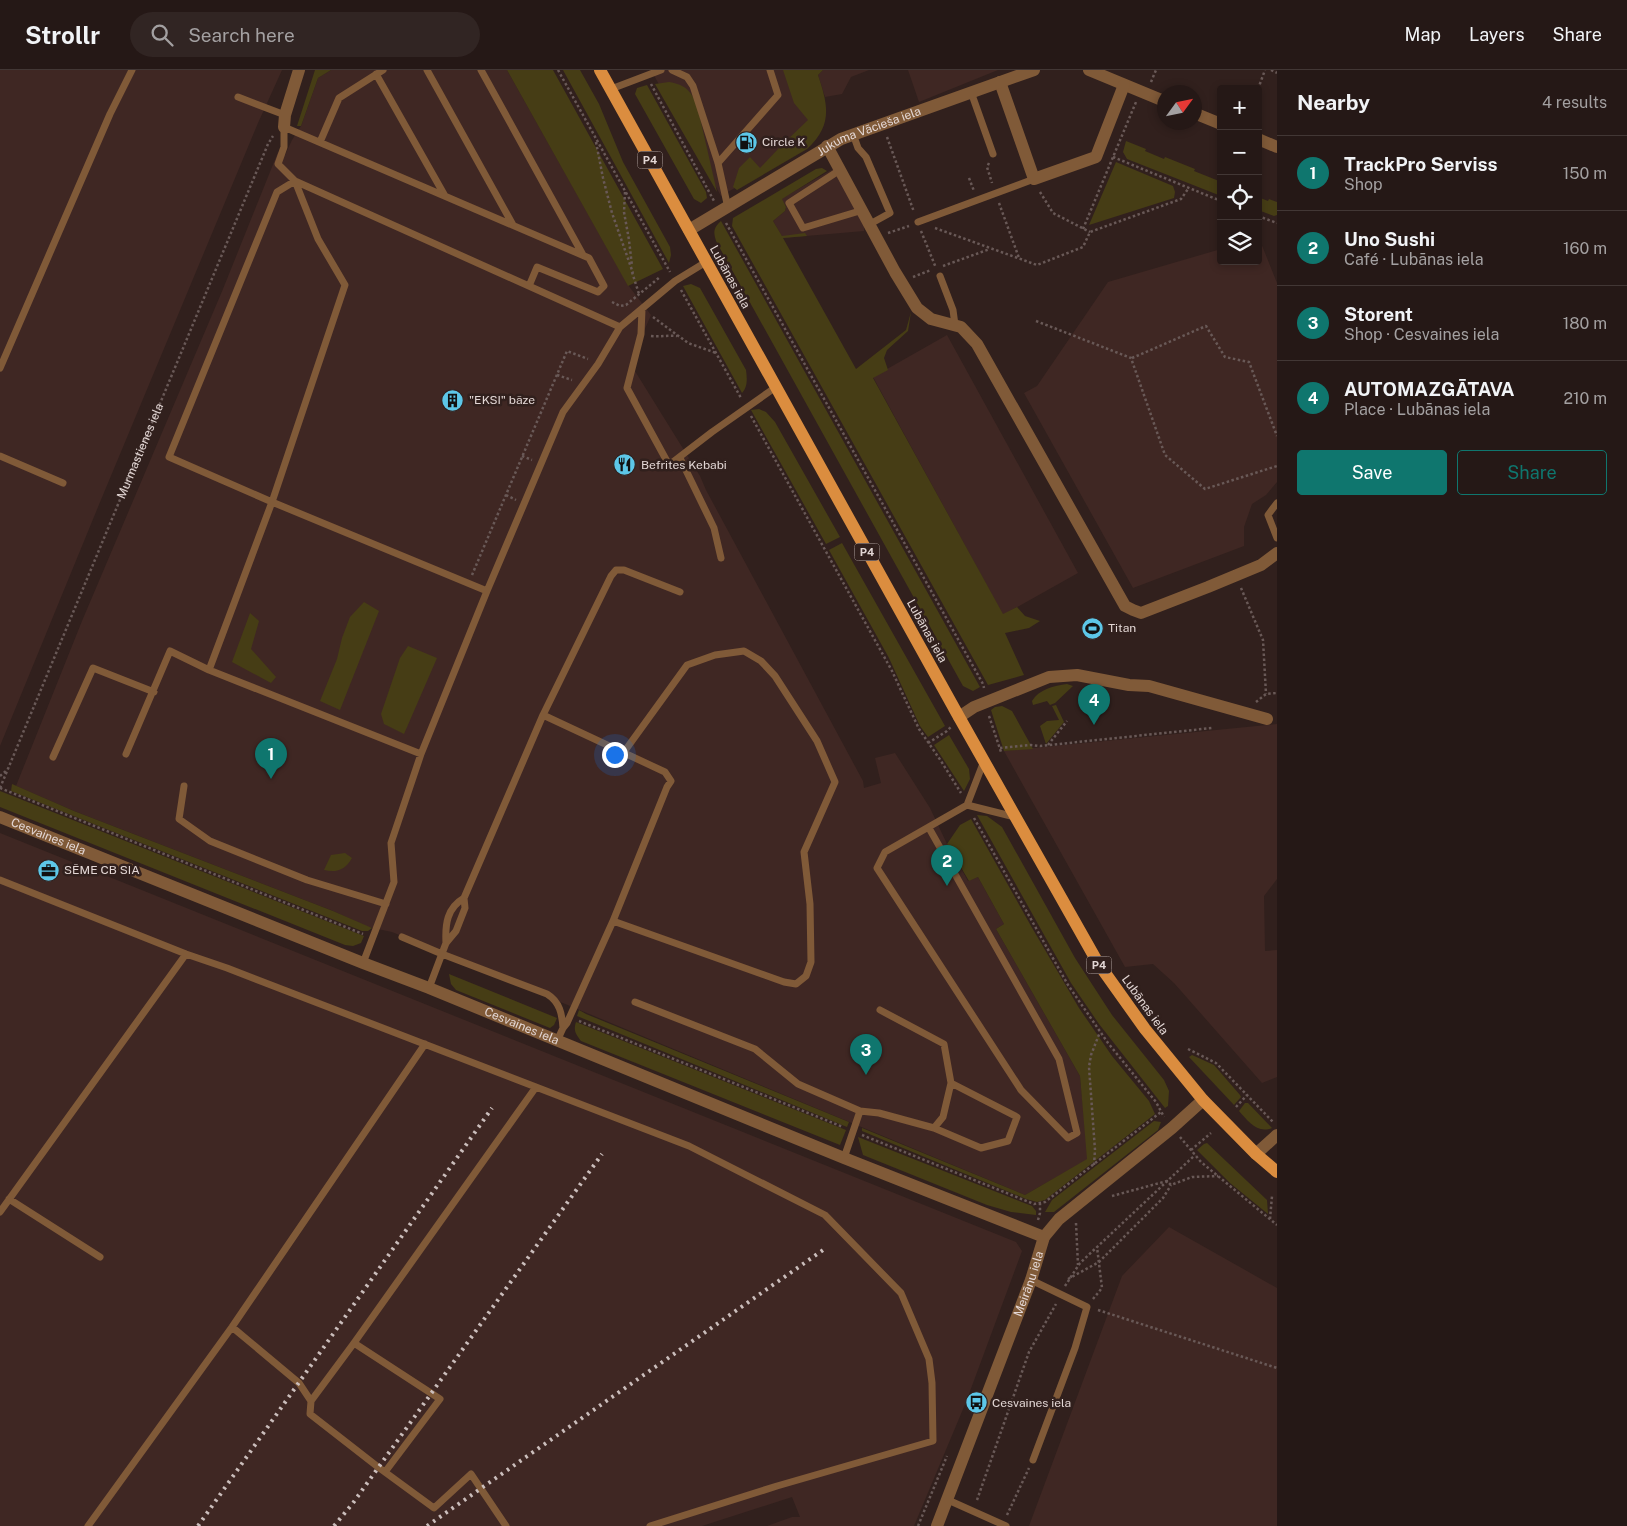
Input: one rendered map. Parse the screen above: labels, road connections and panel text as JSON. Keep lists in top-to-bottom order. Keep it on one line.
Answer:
{"streets":{"main road":["P4","Lubānas iela"],"street":["Jukuma Vācieša iela","Cesvaines iela","Meirānu iela"],"path":["Murmastienes iela"]},"crossings":[["Jukuma Vācieša iela","Lubānas iela"],["Lubānas iela","Meirānu iela"],["Cesvaines iela","Meirānu iela"]],"places":{"fuel station":["Circle K"],"building":["\"EKSI\" bāze"],"restaurant":["Befrites Kebabi"],"sports":["Titan"],"office":["SĒME CB SIA"],"bus stop":["Cesvaines iela"]},"north":"top right","page":{"header":"Strollr","search":"Search here","nav":["Map","Layers","Share"],"heading":["Nearby","4 results"],"map_buttons":["+","−"],"list":[{"mark":"1","name":"TrackPro Serviss","note":"Shop","value":"150 m"},{"mark":"2","name":"Uno Sushi","note":"Café · Lubānas iela","value":"160 m"},{"mark":"3","name":"Storent","note":"Shop · Cesvaines iela","value":"180 m"},{"mark":"4","name":"AUTOMAZGĀTAVA","note":"Place · Lubānas iela","value":"210 m"}],"buttons":["Save","Share"],"pins":["4","1","2","3"]}}
